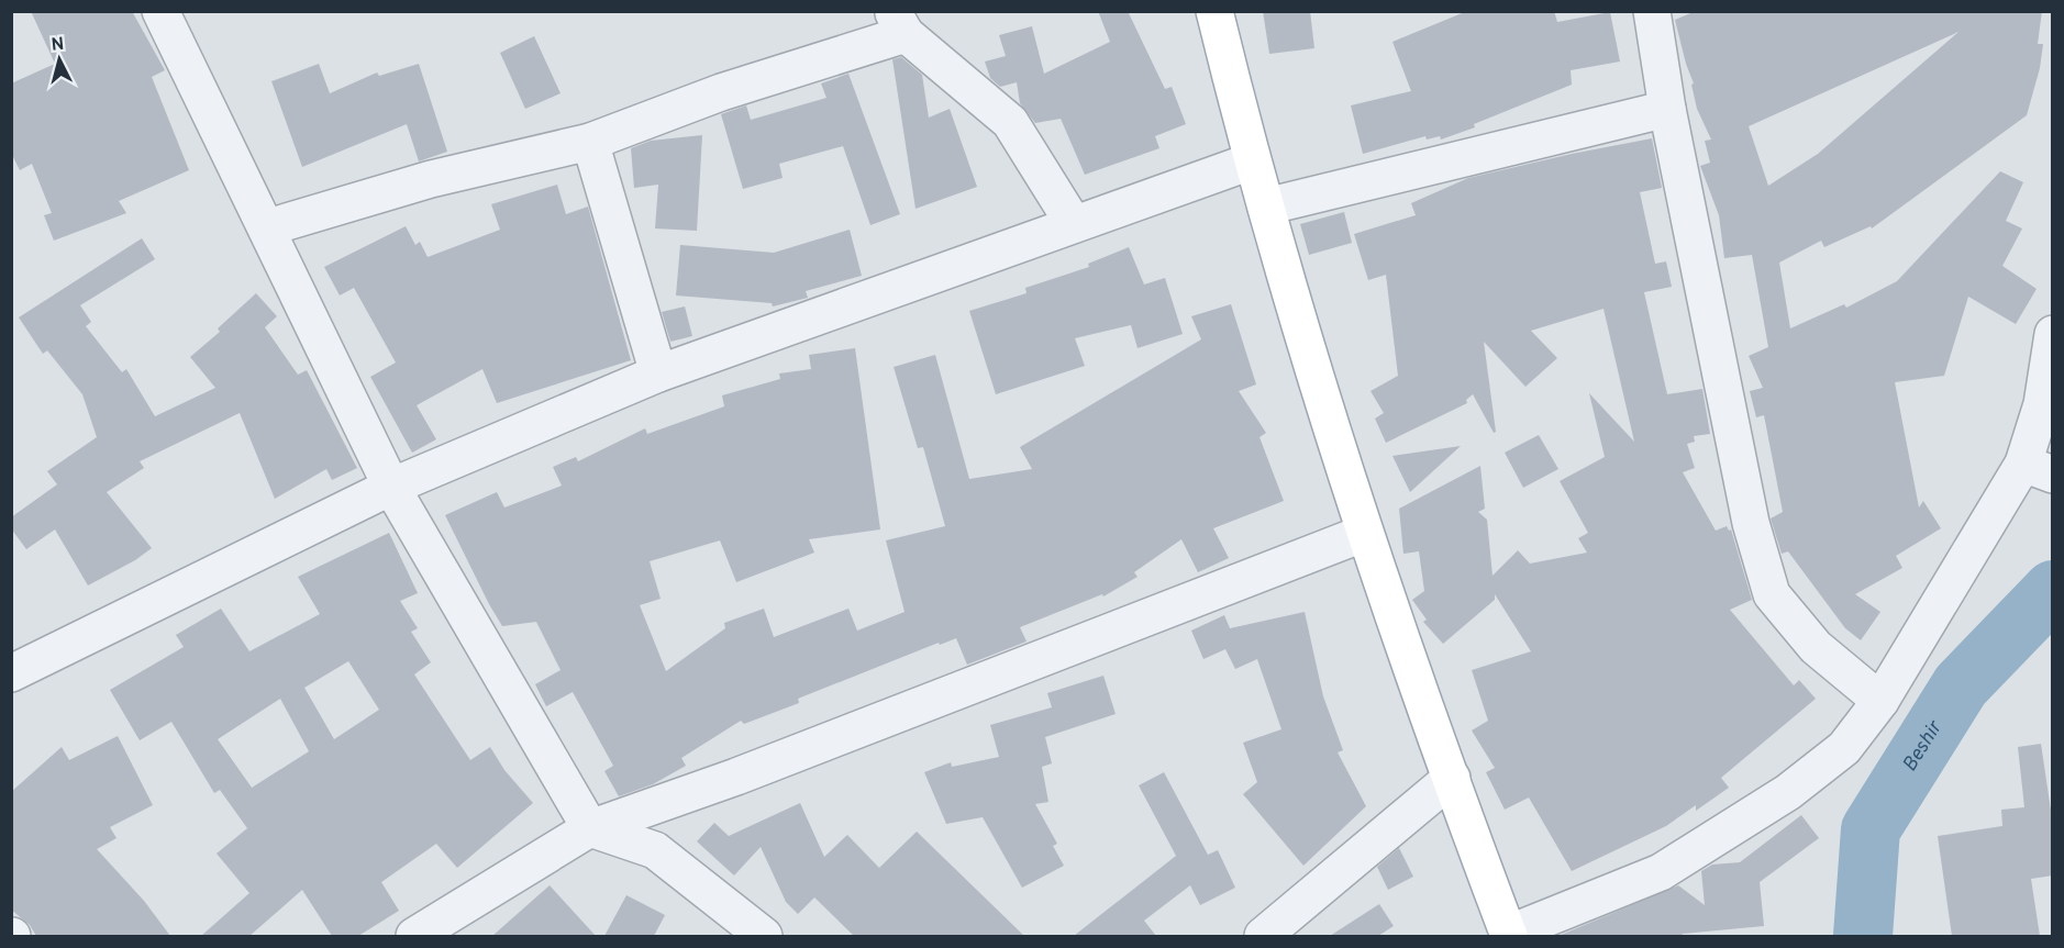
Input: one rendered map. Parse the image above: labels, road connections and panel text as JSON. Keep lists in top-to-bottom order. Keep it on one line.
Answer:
{"water":["Beshir"],"north":"top"}
